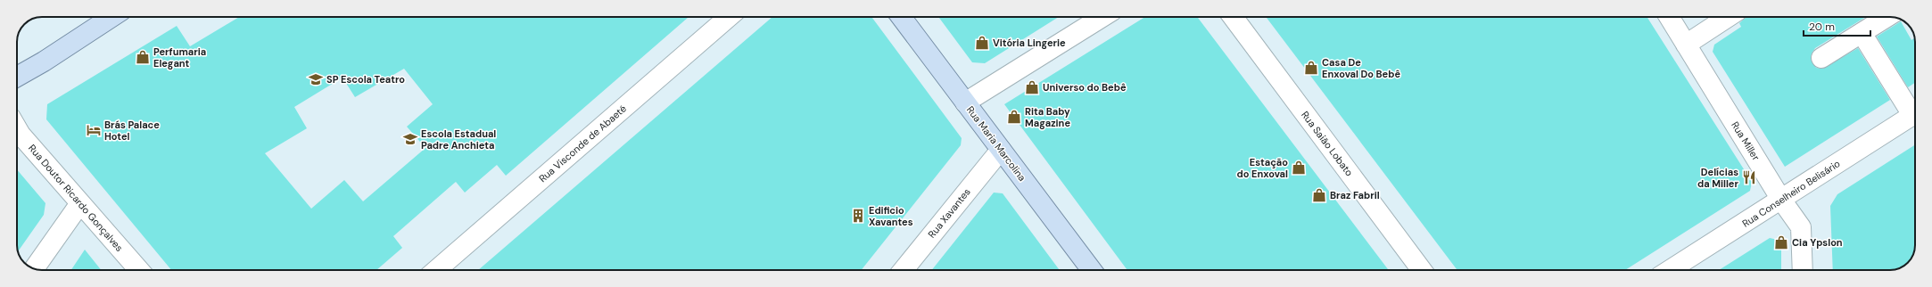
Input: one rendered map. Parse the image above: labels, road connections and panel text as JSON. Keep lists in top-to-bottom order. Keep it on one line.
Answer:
{"streets":{"main road":["Rua Maria Marcolina"],"street":["Rua Miller","Rua Visconde de Abaeté","Rua Saião Lobato","Rua Conselheiro Belisário","Rua Doutor Ricardo Gonçalves","Rua Xavantes"]},"crossings":[["Rua Miller","Rua Conselheiro Belisário"],["Rua Maria Marcolina","Rua Xavantes"]],"places":{"shop":["Vitória Lingerie","Perfumaria Elegant","Casa De Enxoval Do Bebê","Universo do Bebê","Rita Baby Magazine","Estação do Enxoval","Braz Fabril","Cia Ypslon"],"school or university":["SP Escola Teatro","Escola Estadual Padre Anchieta"],"hotel":["Brás Palace Hotel"],"restaurant":["Delícias da Miller"],"building":["Edificio Xavantes"]},"scale_bar":"20 m"}
